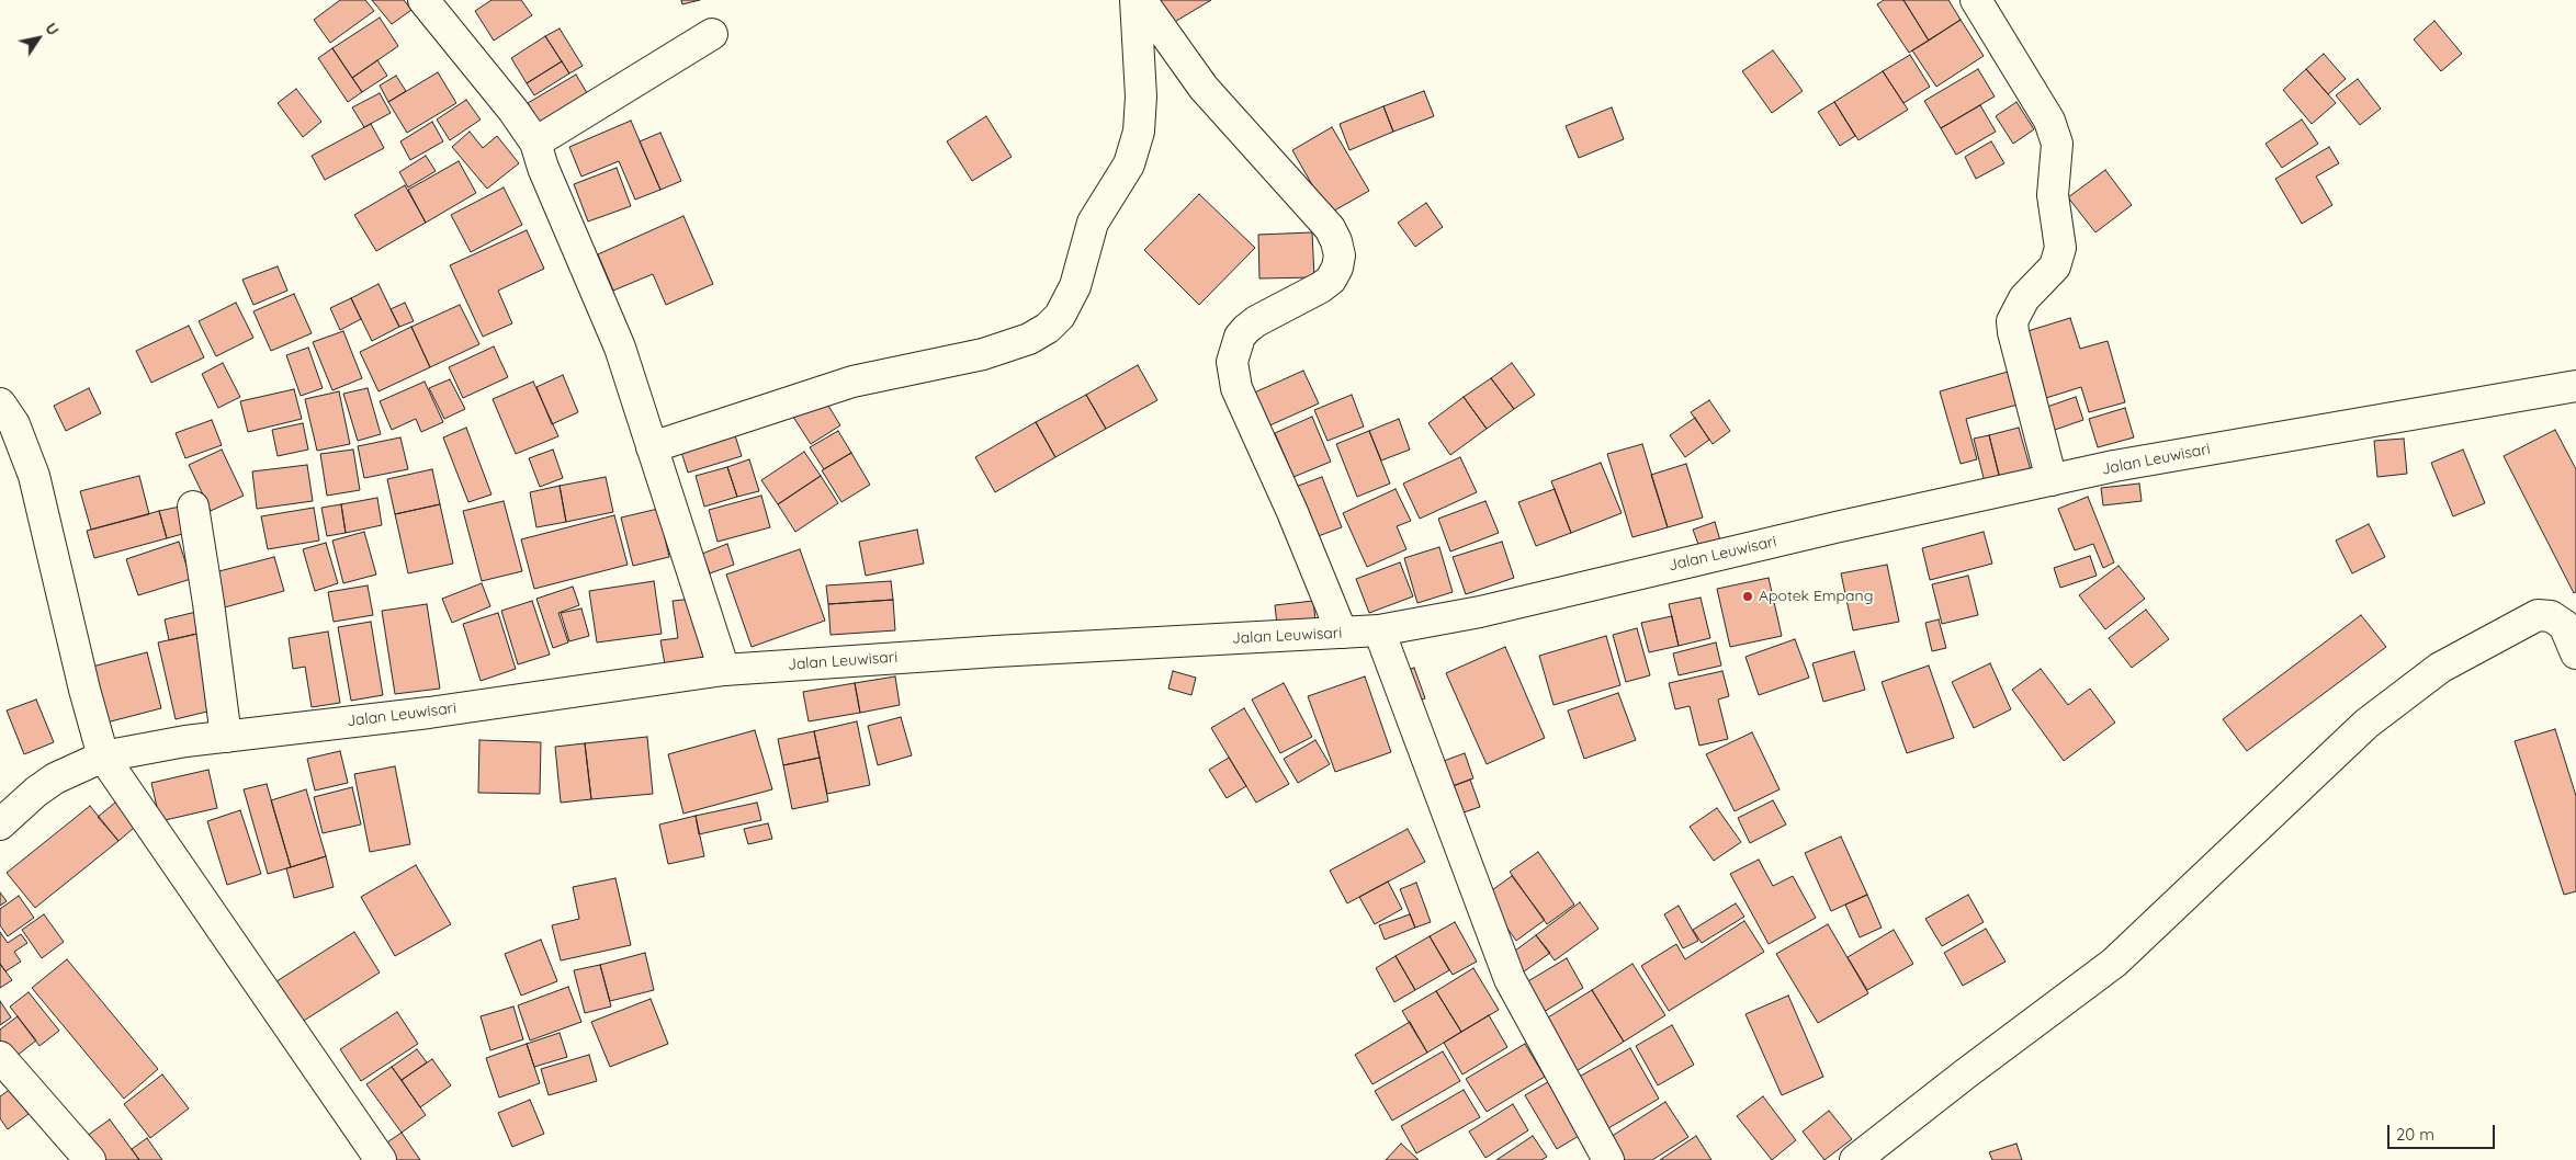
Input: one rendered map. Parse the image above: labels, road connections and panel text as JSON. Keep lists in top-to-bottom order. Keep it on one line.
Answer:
{"streets":{"street":["Jalan Leuwisari"]},"places":["Apotek Empang"],"scale_bar":"20 m","north":"top right"}
